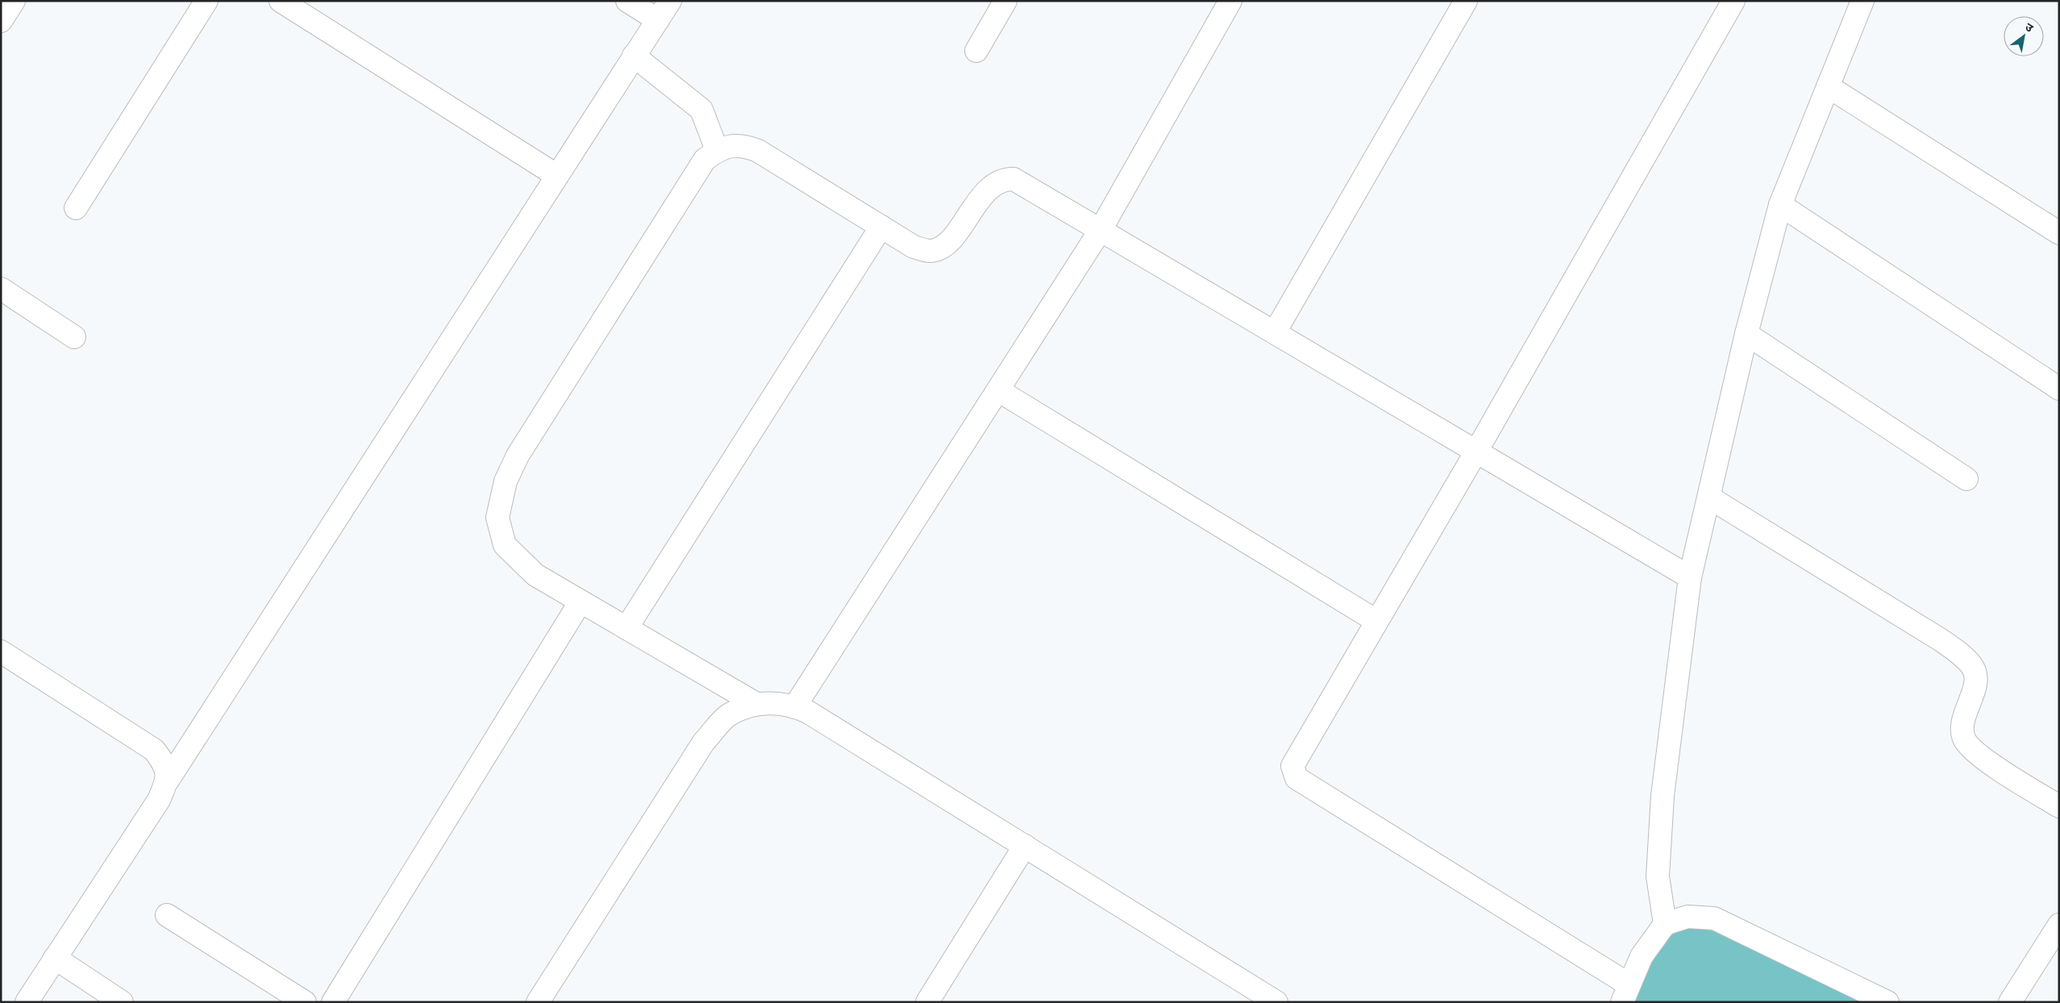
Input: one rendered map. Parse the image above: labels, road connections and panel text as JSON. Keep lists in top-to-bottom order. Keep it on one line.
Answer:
{"north":"top right"}
